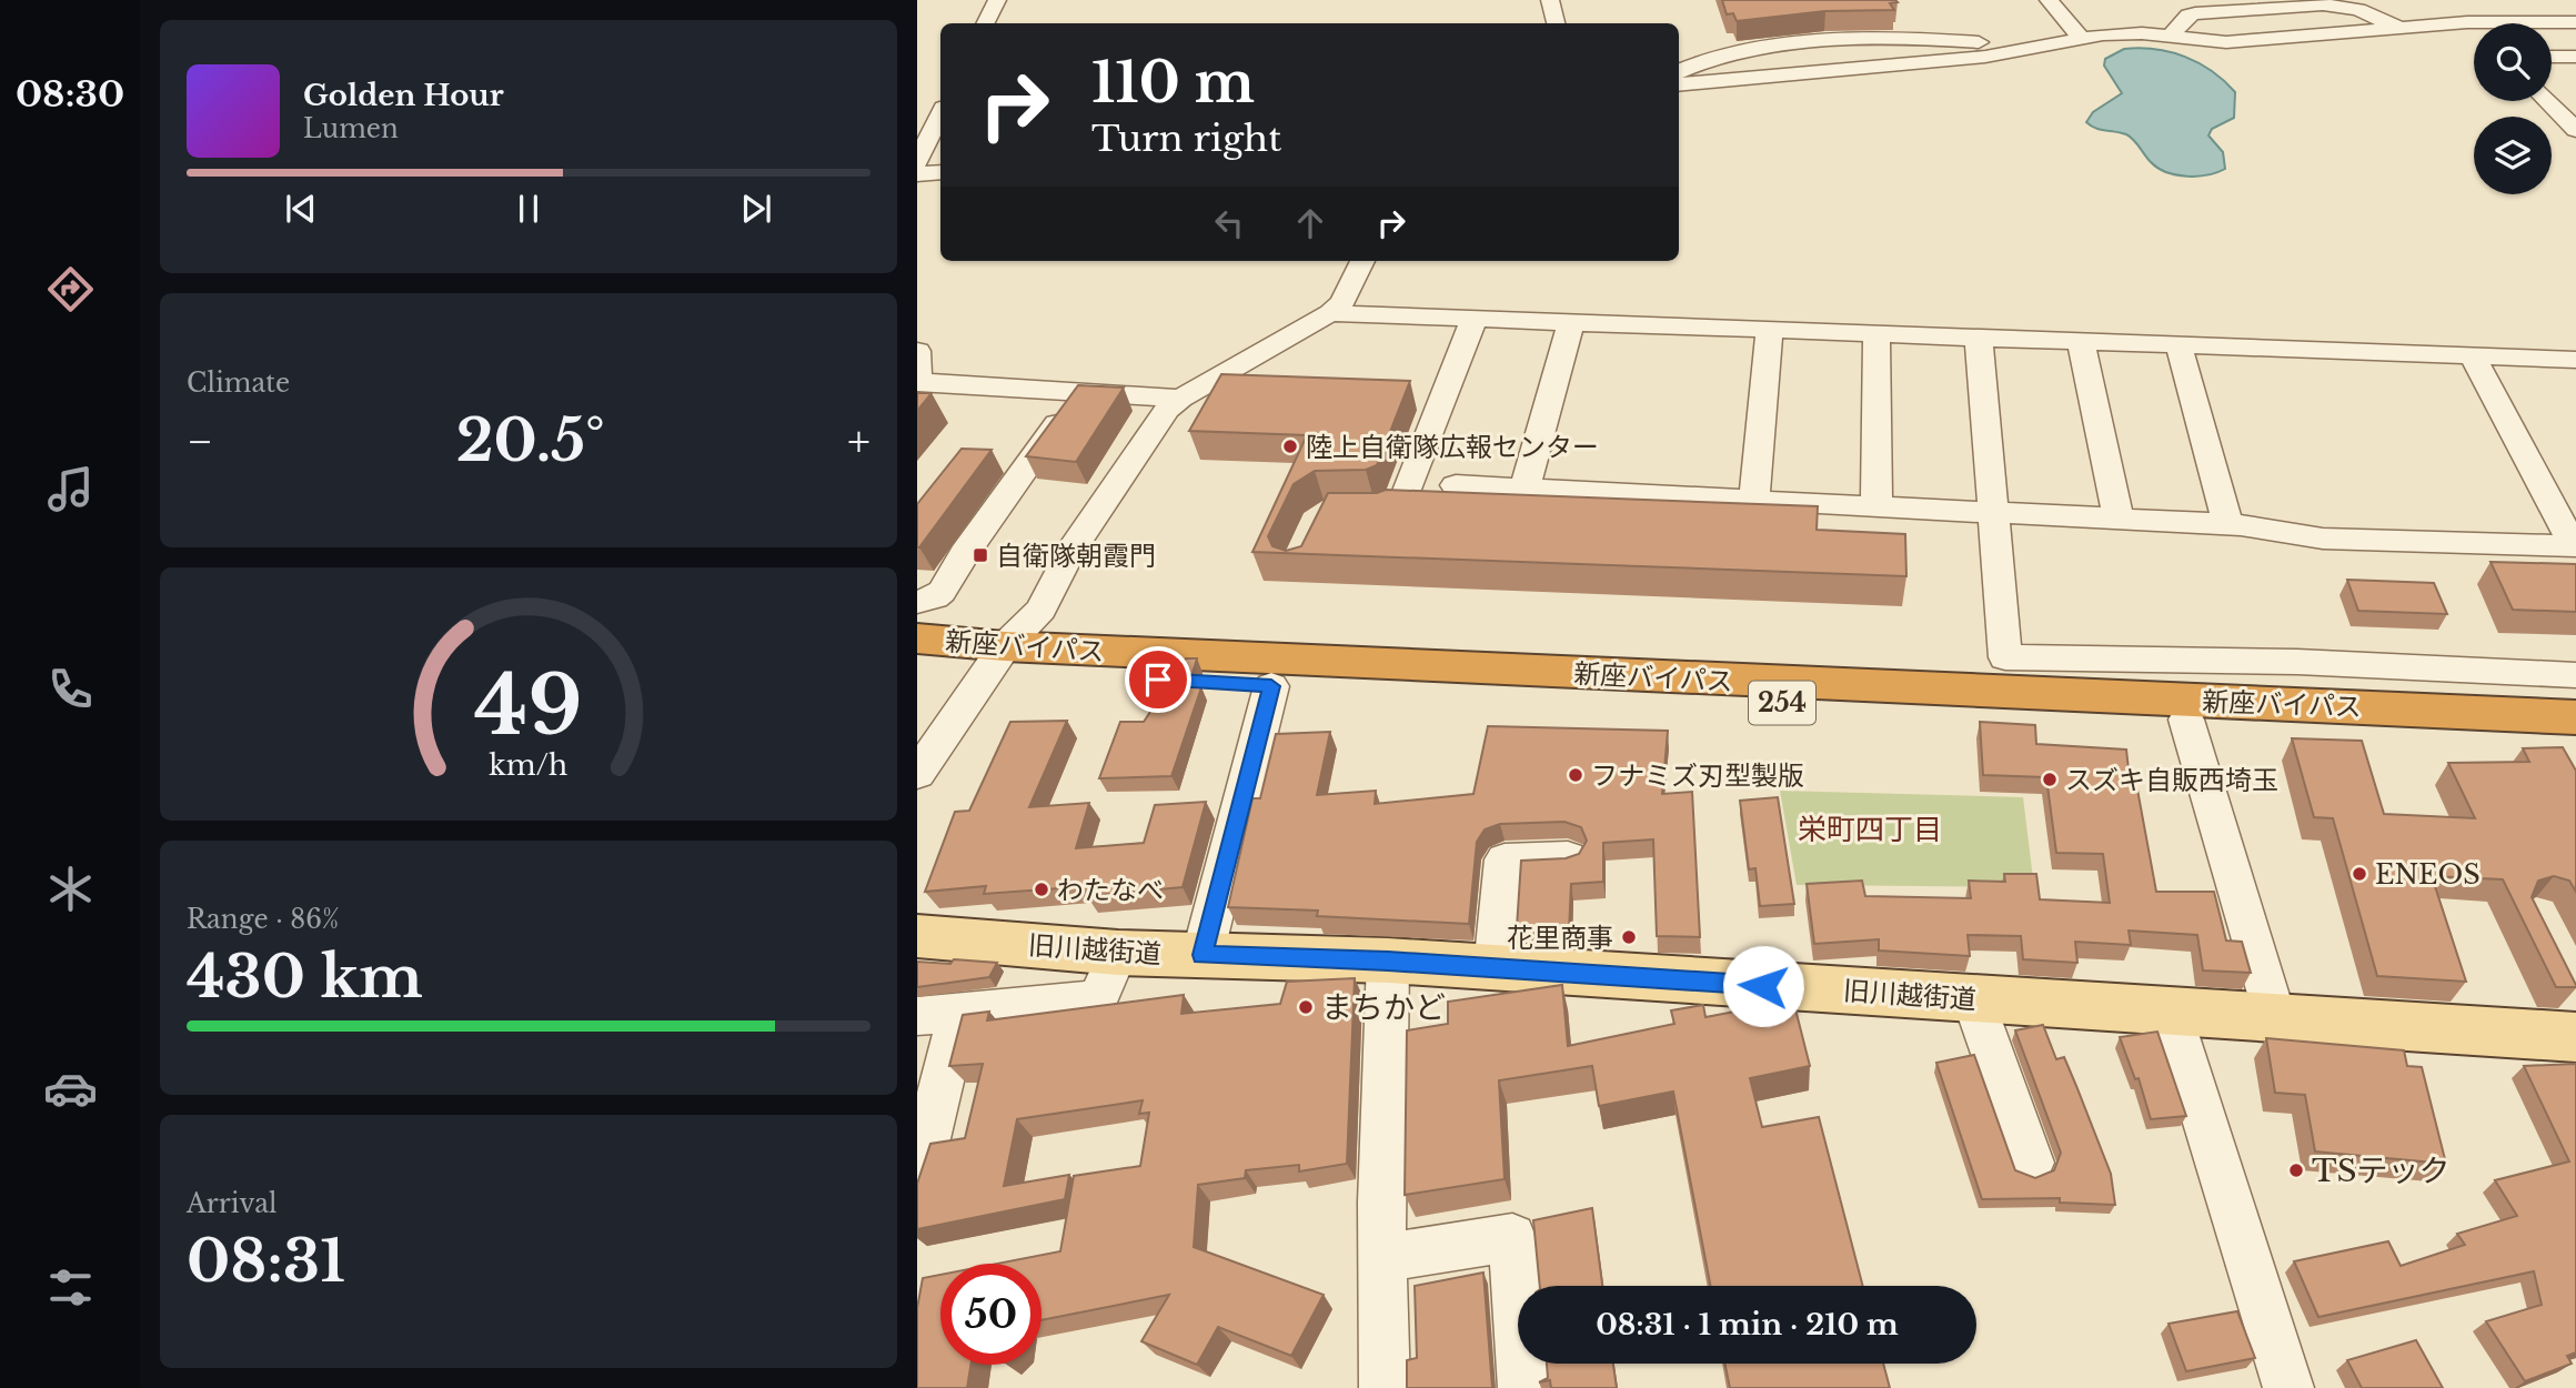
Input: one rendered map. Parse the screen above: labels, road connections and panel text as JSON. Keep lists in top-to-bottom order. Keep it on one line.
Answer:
{"streets":{"highway":["新座バイパス","254"],"main road":["旧川越街道"]},"districts":["栄町四丁目"],"places":{"other":["陸上自衛隊広報センター","フナミズ刃型製版","スズキ自販西埼玉","ENEOS","わたなべ","花里商事","まちかど","TSテック"],"transit":["自衛隊朝霞門"]},"page":{"tabs":"08:30","turn":["110 m","Turn right"],"song":["Golden Hour","Lumen"],"tile":["Climate",["Range · 86%","430 km"],["Arrival","08:31"]],"heat":["−","20.5°","+"],"limit":"50","trip":"08:31 · 1 min · 210 m","gauge":["49","km/h"]}}
